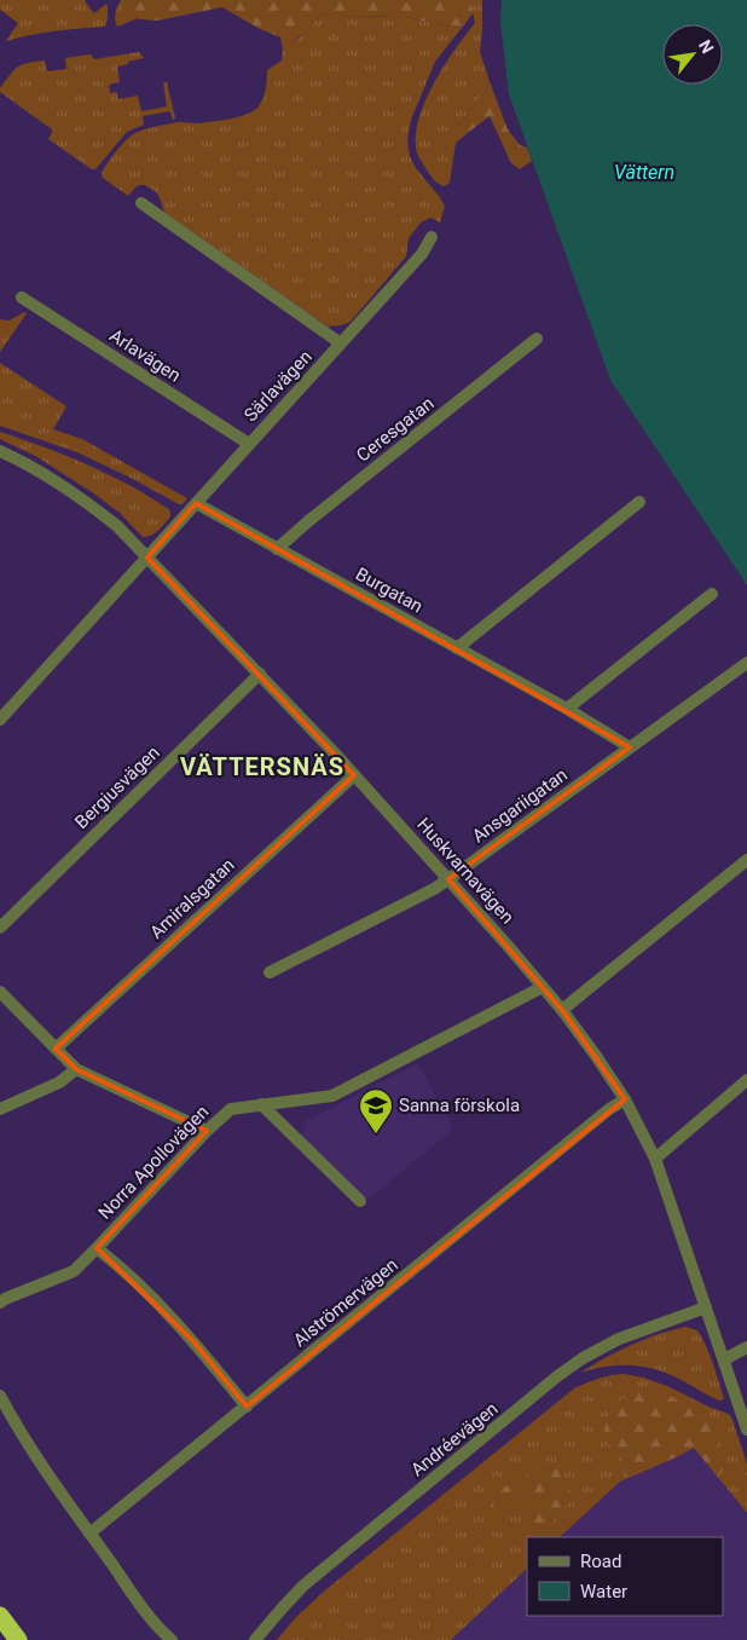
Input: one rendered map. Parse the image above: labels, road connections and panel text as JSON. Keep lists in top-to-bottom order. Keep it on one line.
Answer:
{"streets":{"street":["Arlavägen","Särlavägen","Ceresgatan","Burgatan","Bergiusvägen","Ansgariigatan","Huskvarnavägen","Amiralsgatan","Norra Apollovägen","Alströmervägen","Andréevägen"]},"crossings":[["Arlavägen","Särlavägen"],["Särlavägen","Burgatan"],["Särlavägen","Huskvarnavägen"],["Ceresgatan","Burgatan"],["Burgatan","Ansgariigatan"],["Bergiusvägen","Huskvarnavägen"],["Ansgariigatan","Huskvarnavägen"],["Huskvarnavägen","Amiralsgatan"],["Huskvarnavägen","Norra Apollovägen"],["Huskvarnavägen","Alströmervägen"],["Huskvarnavägen","Andréevägen"]],"districts":["VÄTTERSNÄS"],"water":["Vättern"],"places":{"school or university":["Sanna förskola"]},"legend":["Road","Water"],"north":"top right"}
